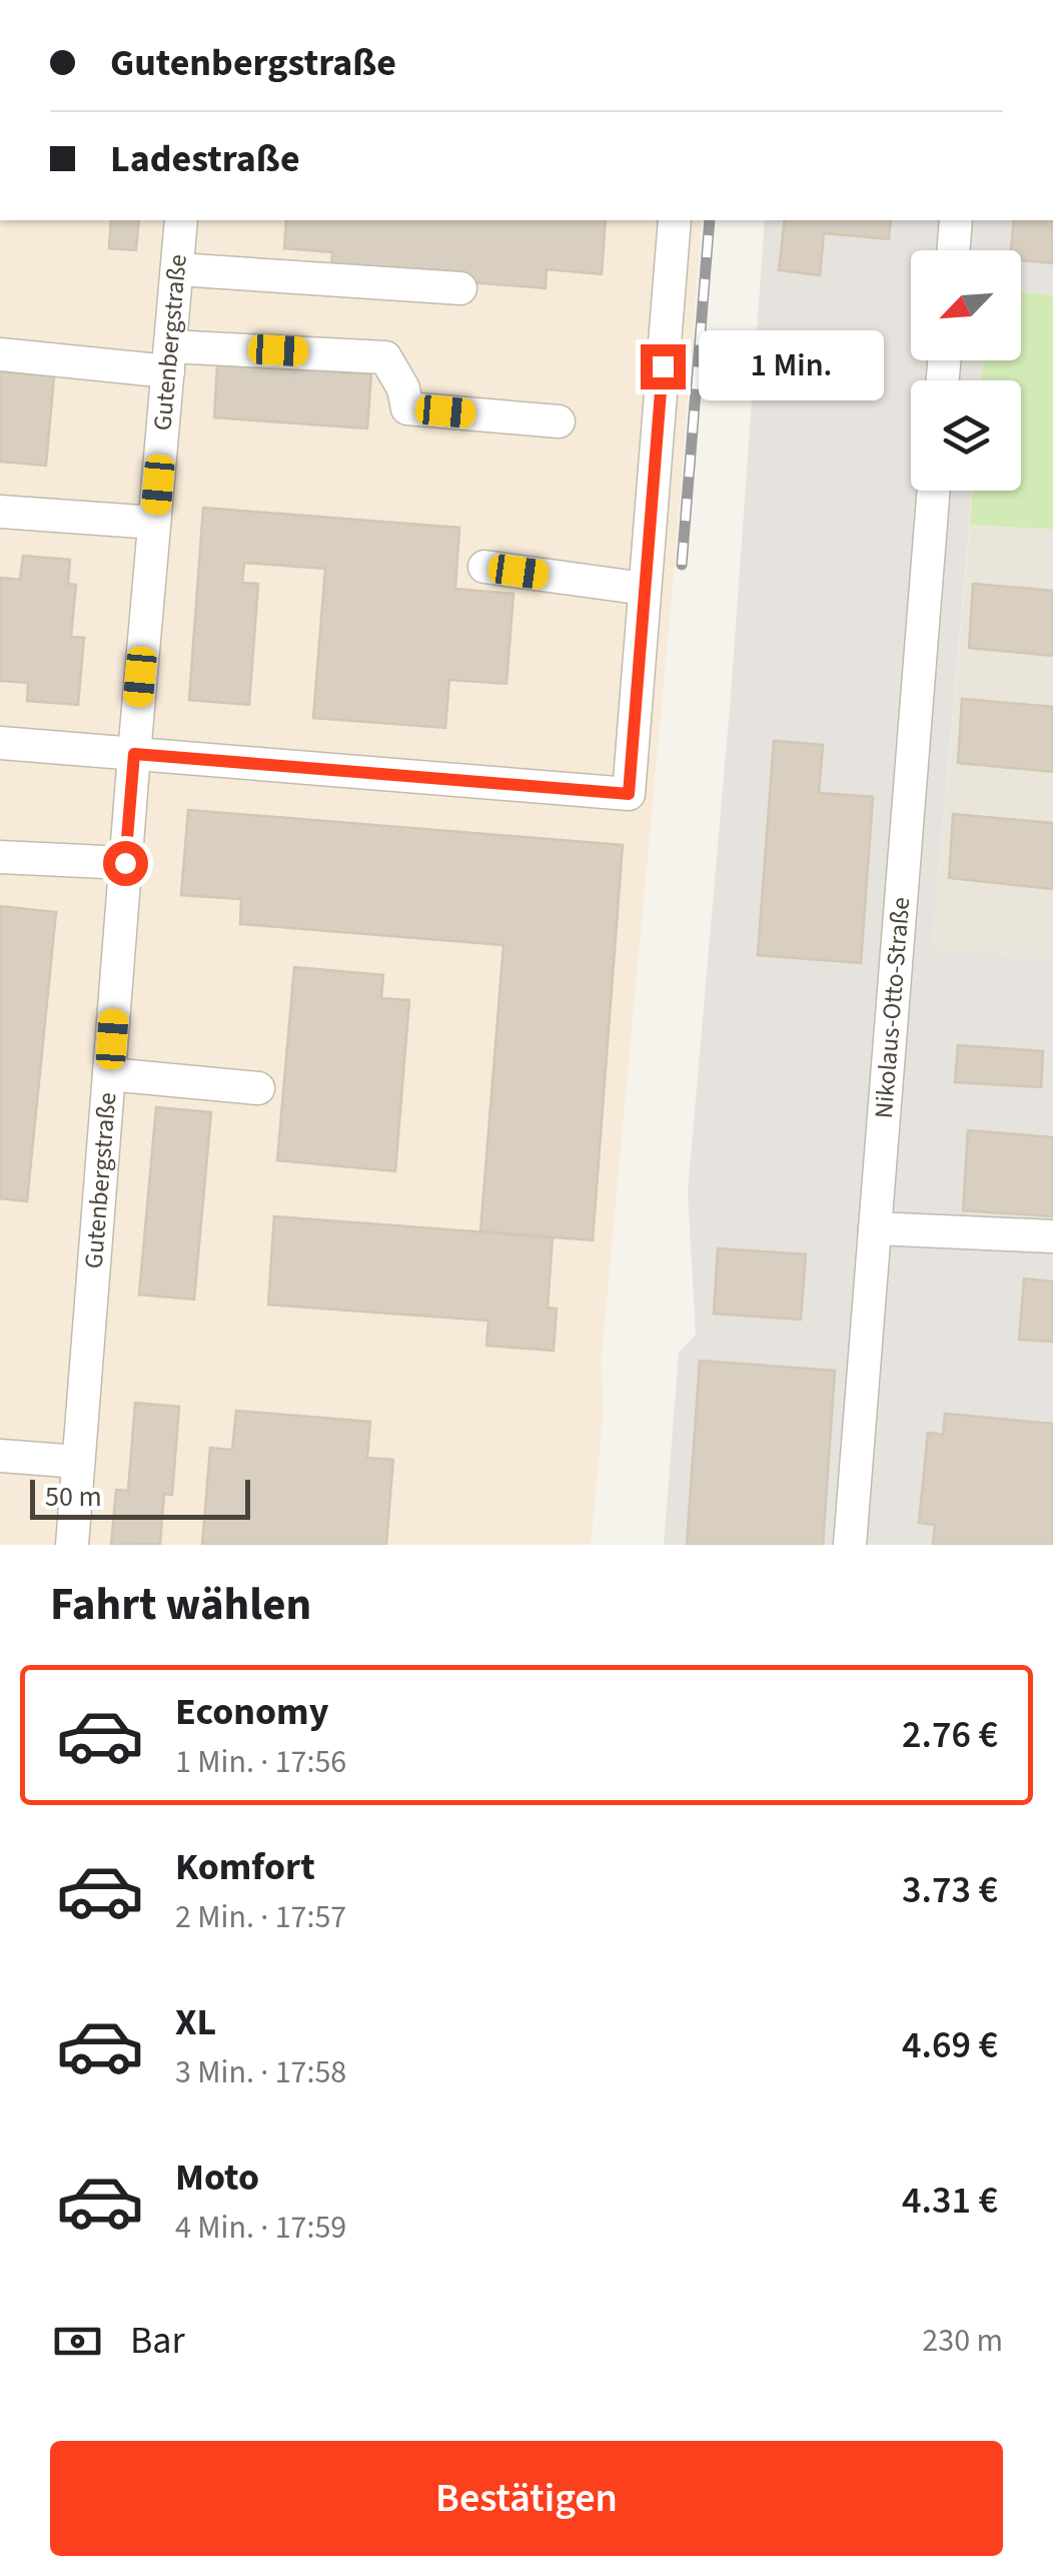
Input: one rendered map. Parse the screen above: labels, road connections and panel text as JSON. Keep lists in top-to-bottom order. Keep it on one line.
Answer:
{"streets":{"street":["Gutenbergstraße","Nikolaus-Otto-Straße"]},"scale_bar":"50 m","north":"bottom left","page":{"banner":["Gutenbergstraße","Ladestraße"],"bubble":"1 Min.","scale":"50 m","heading":"Fahrt wählen","list":[{"name":"Economy","note":"1 Min. · 17:56","value":"2.76 €"},{"name":"Komfort","note":"2 Min. · 17:57","value":"3.73 €"},{"name":"XL","note":"3 Min. · 17:58","value":"4.69 €"},{"name":"Moto","note":"4 Min. · 17:59","value":"4.31 €"}],"pay":["Bar","230 m"],"buttons":"Bestätigen"}}
